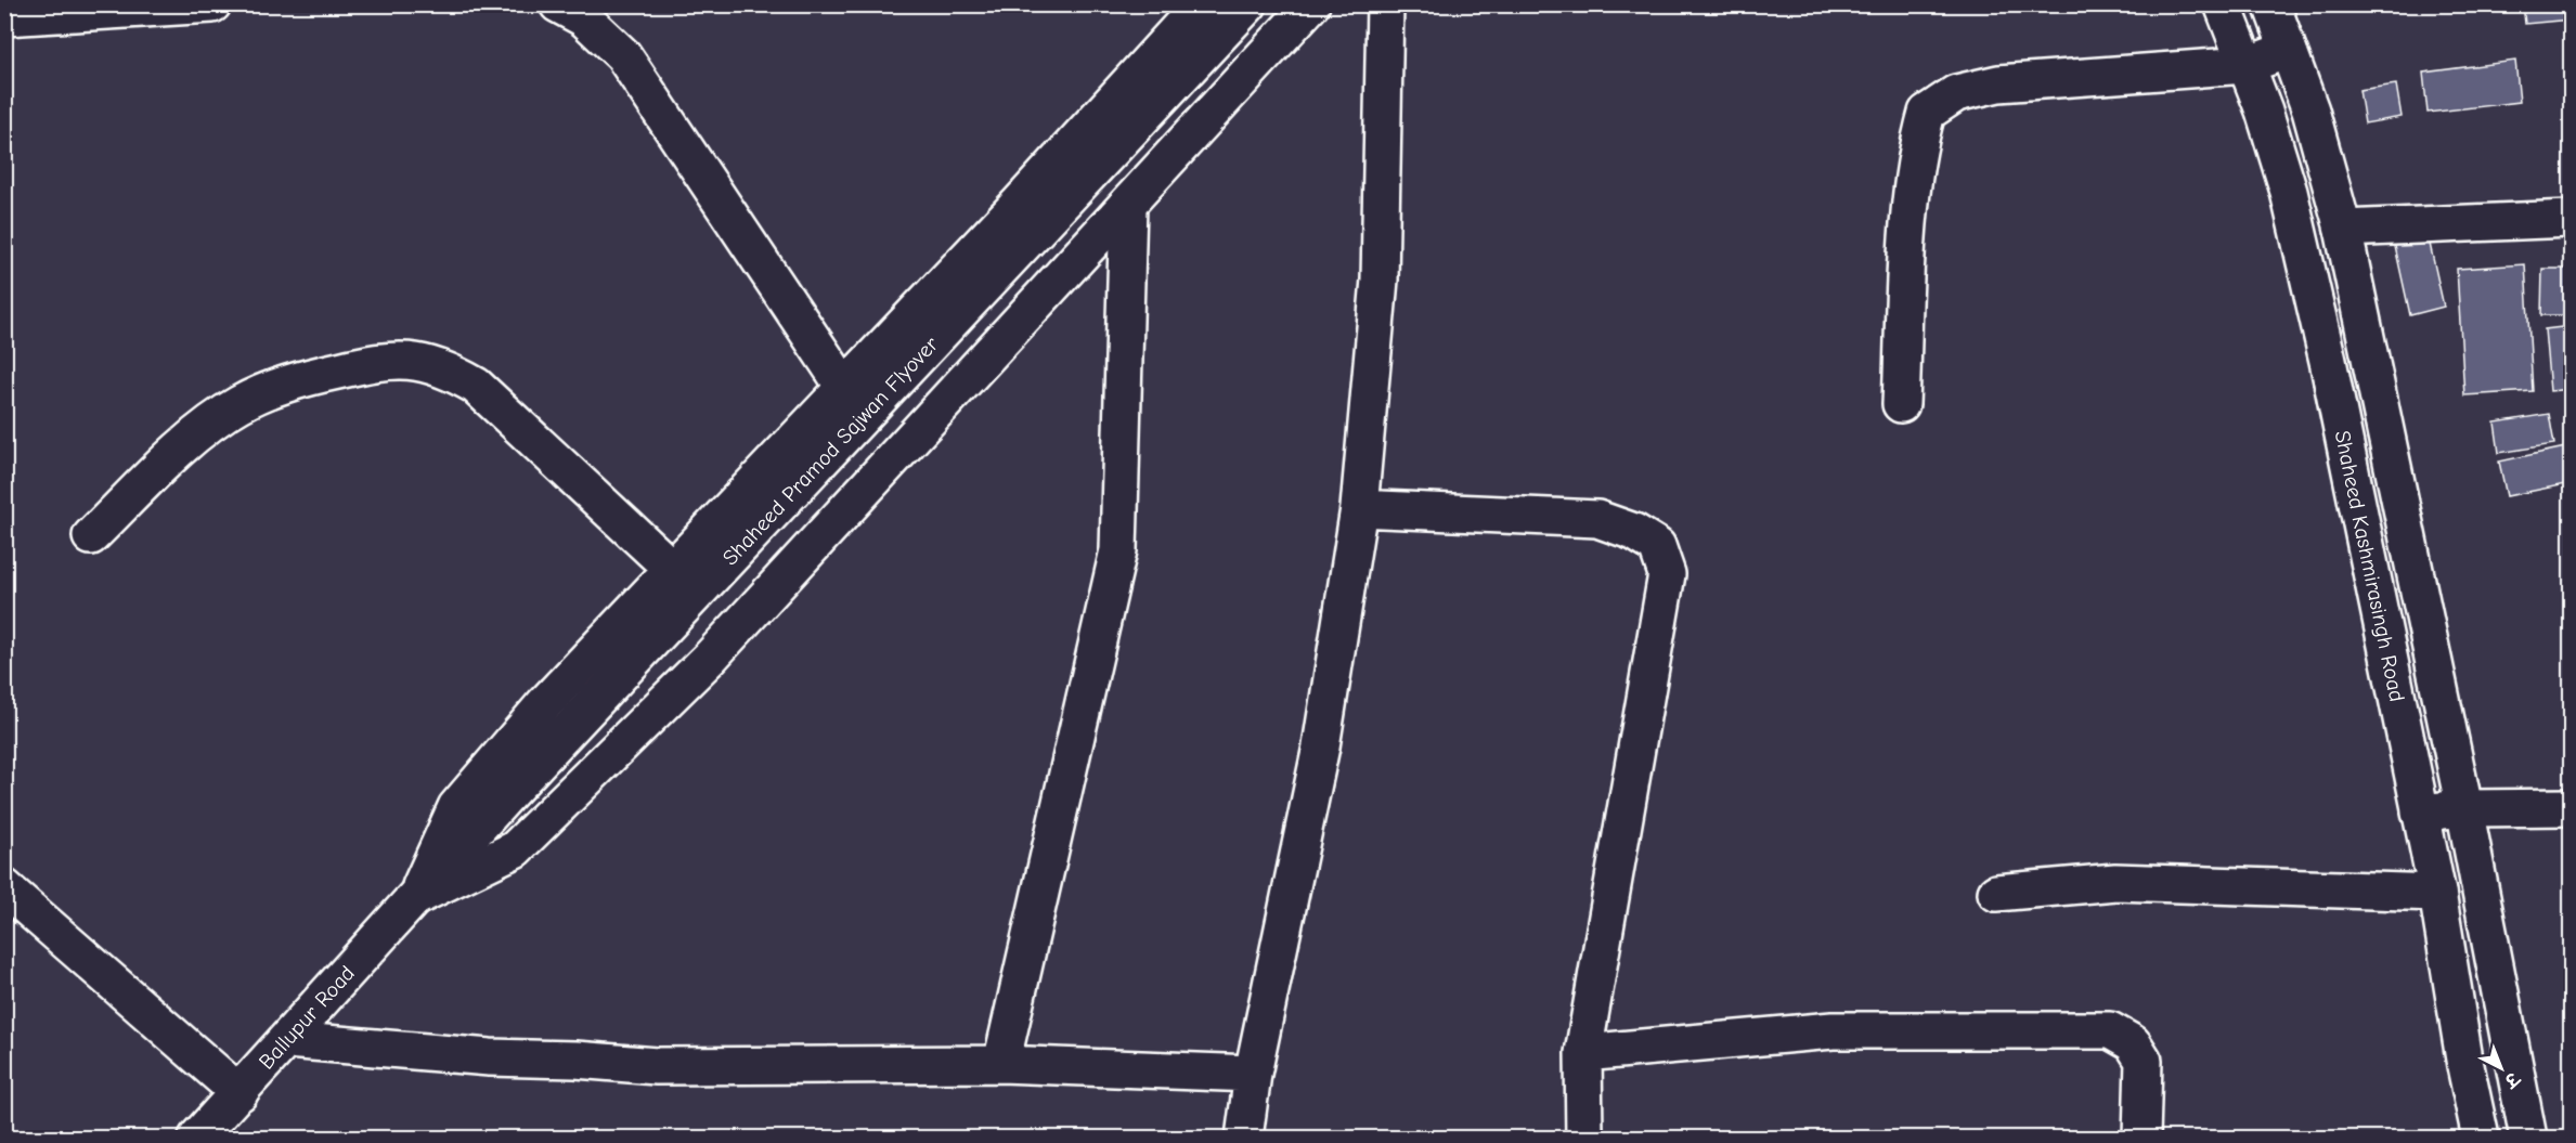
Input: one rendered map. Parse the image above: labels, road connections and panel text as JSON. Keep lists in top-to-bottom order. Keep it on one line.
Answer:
{"streets":{"street":["Shaheed Pramod Sajwan Flyover","Shaheed Kashmirasingh Road","Ballupur Road"]},"crossings":[["Shaheed Pramod Sajwan Flyover","Ballupur Road"]],"north":"bottom right"}
